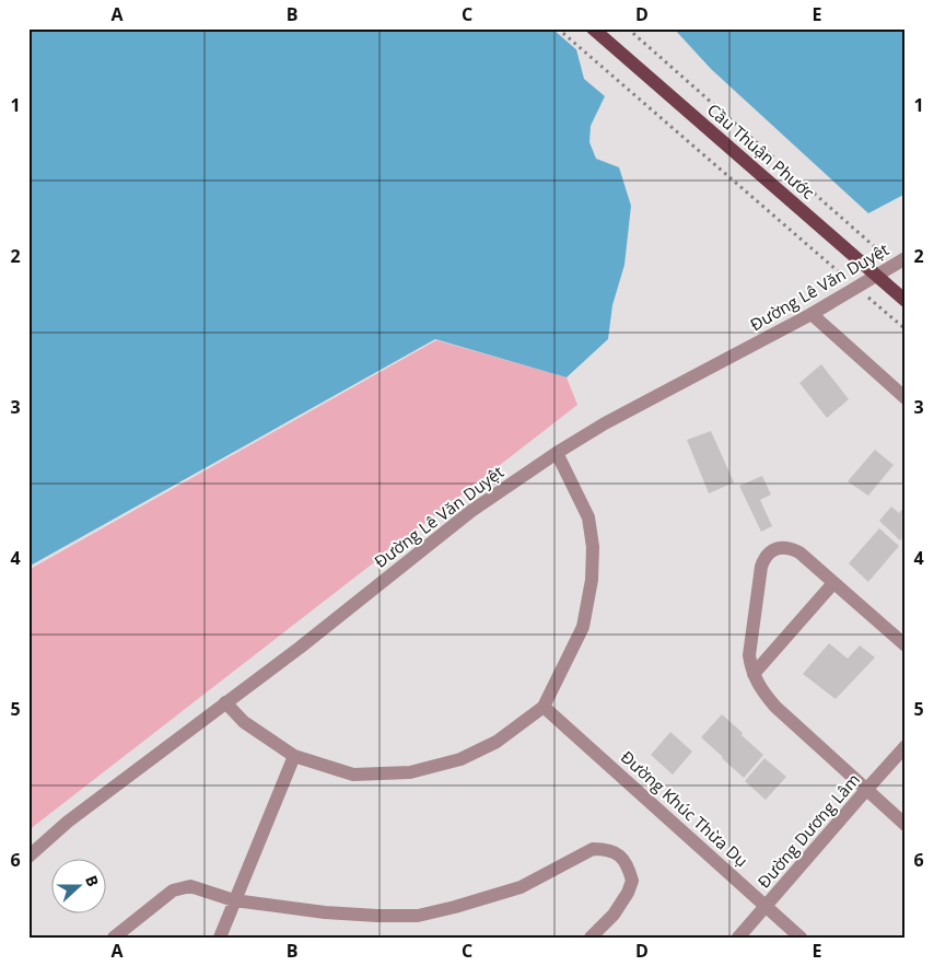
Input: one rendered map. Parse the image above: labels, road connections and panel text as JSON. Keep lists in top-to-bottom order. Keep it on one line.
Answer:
{"streets":{"main road":["Cầu Thuận Phước"],"street":["Đường Lê Văn Duyệt","Đường Khúc Thừa Dụ","Đường Dương Lâm"]},"crossings":[["Đường Khúc Thừa Dụ","Đường Dương Lâm"]],"north":"right","grid":{"columns":["A","B","C","D","E"],"rows":["1","2","3","4","5","6"]}}
